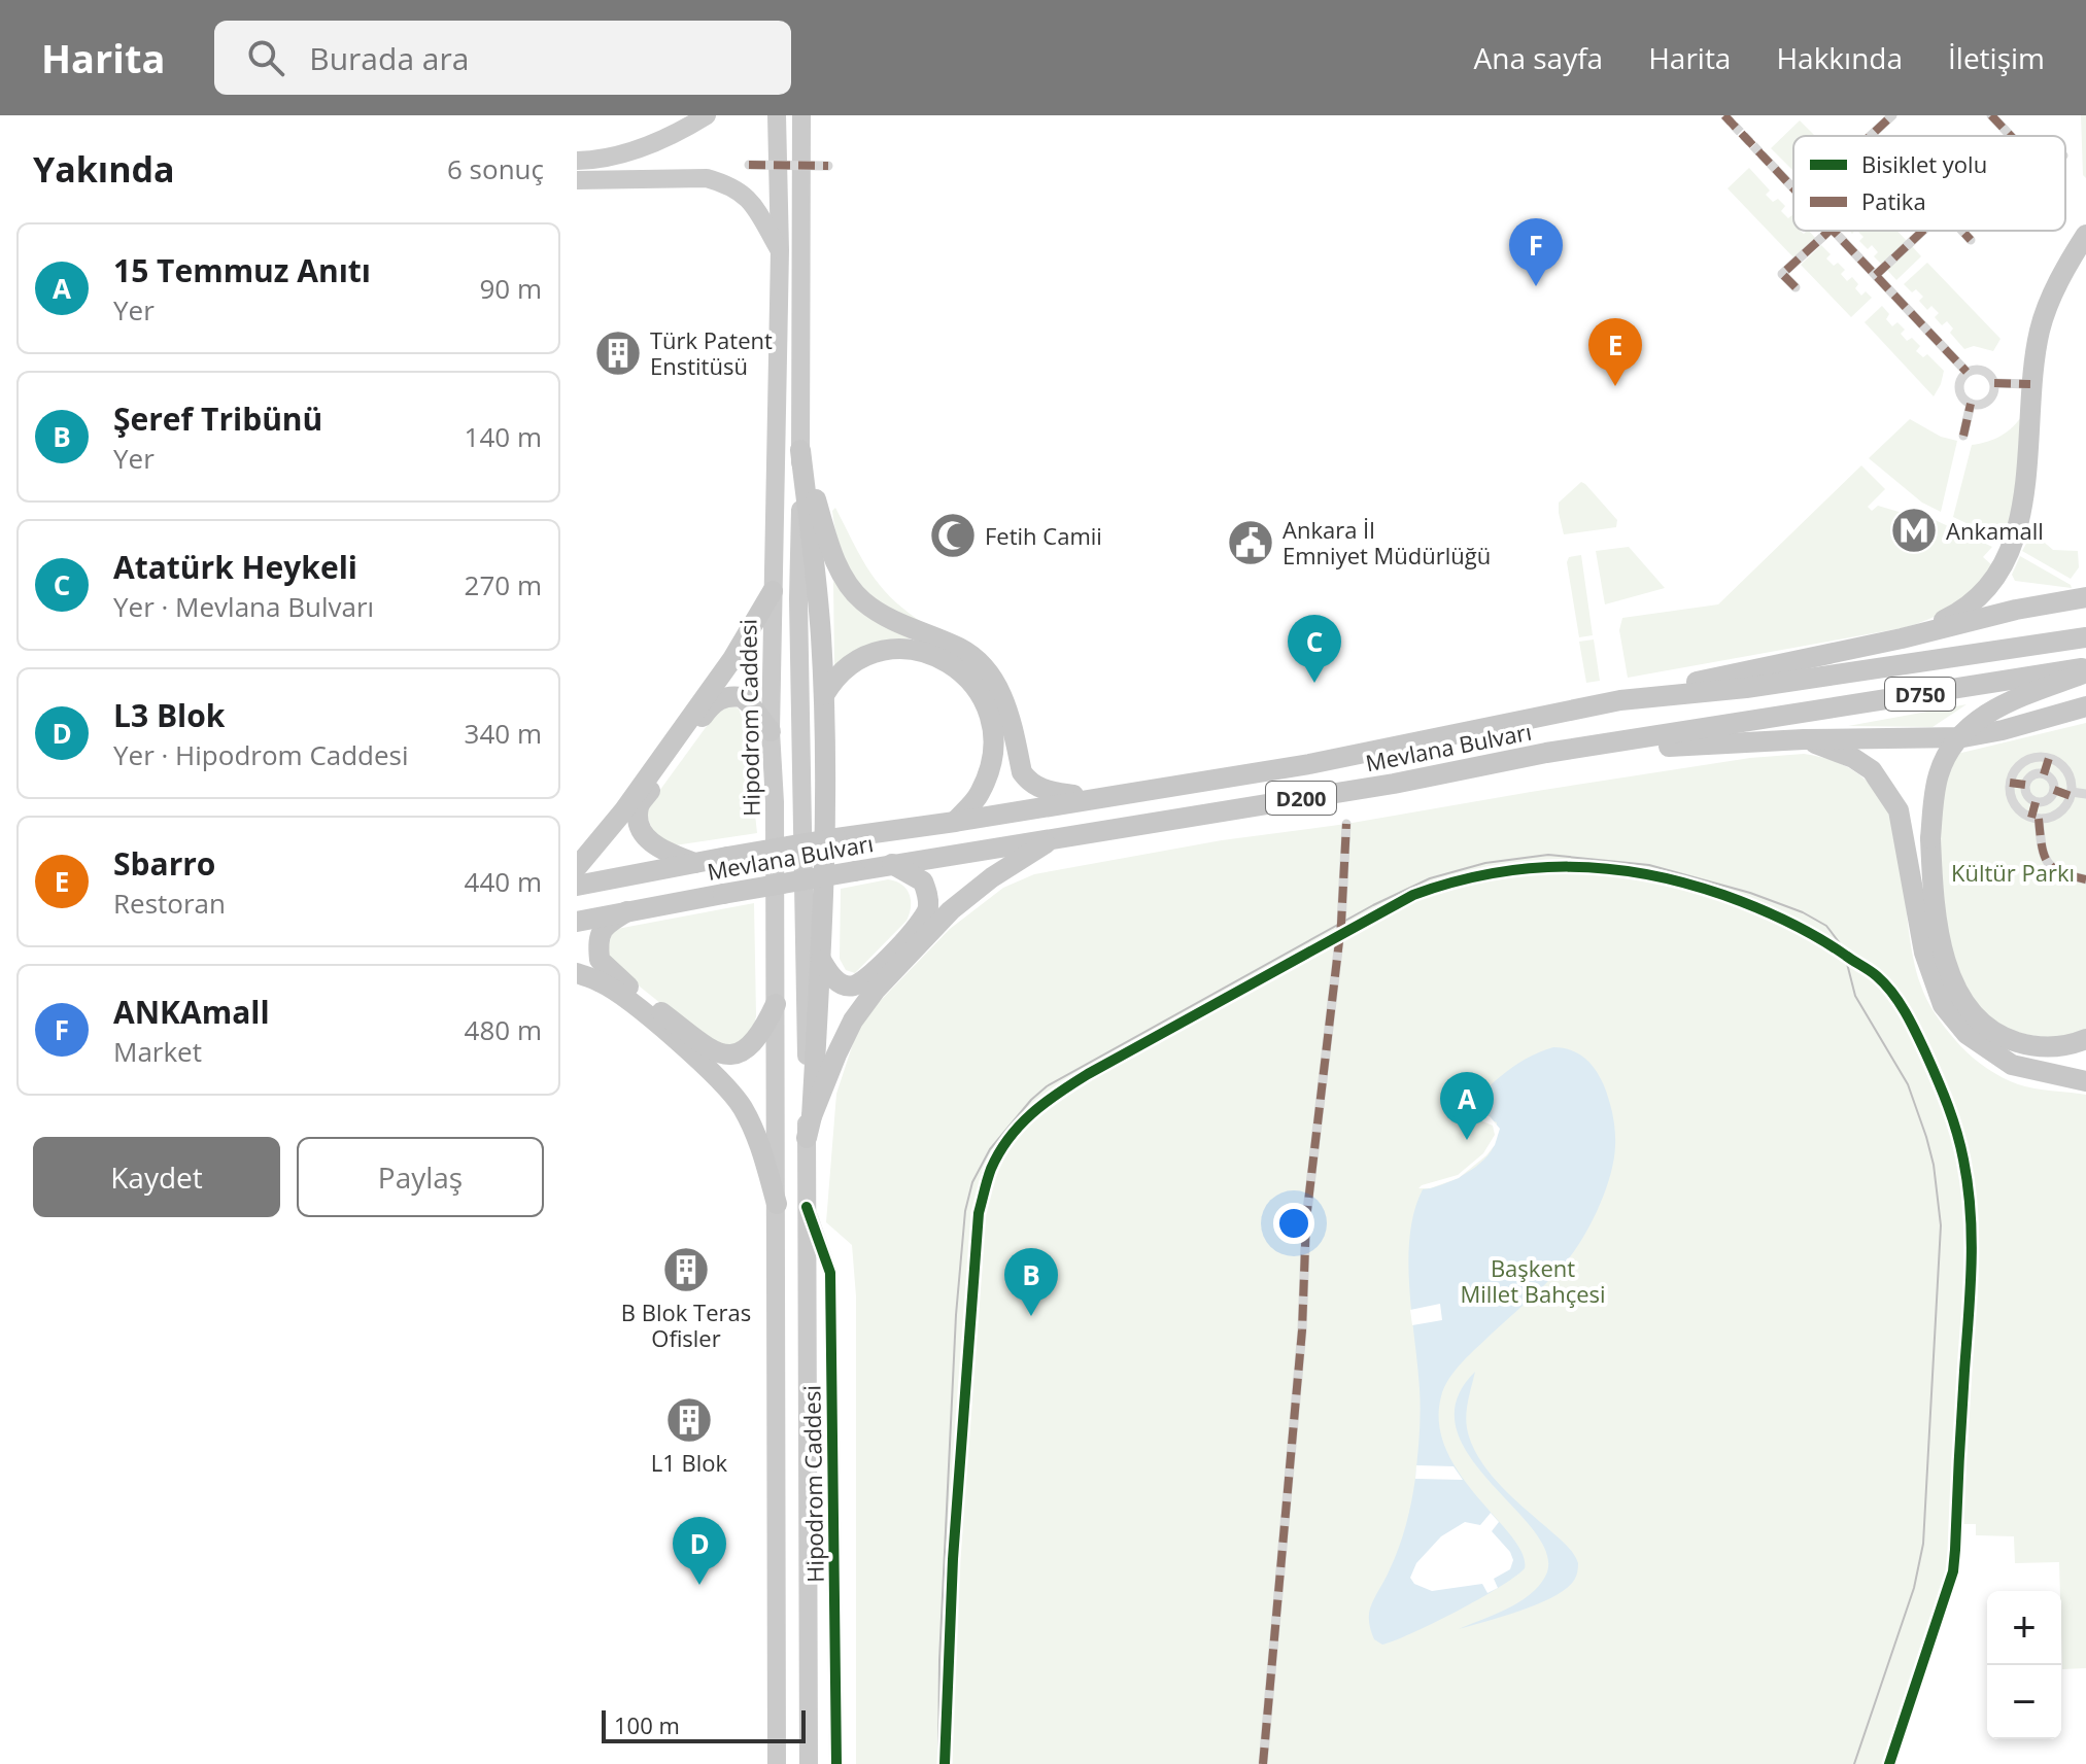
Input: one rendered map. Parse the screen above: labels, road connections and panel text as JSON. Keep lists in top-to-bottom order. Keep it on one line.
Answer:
{"streets":{"highway":["D750","Mevlana Bulvarı","D200"],"main road":["Hipodrom Caddesi"]},"parks":["Kültür Parkı","Başkent Millet Bahçesi"],"places":{"building":["Türk Patent Enstitüsü","B Blok Teras Ofisler","L1 Blok"],"metro station":["Ankamall"],"mosque":["Fetih Camii"],"public building":["Ankara İl Emniyet Müdürlüğü"]},"legend":["Bisiklet yolu","Patika"],"scale_bar":"100 m","page":{"header":"Harita","search":"Burada ara","nav":["Ana sayfa","Harita","Hakkında","İletişim"],"heading":["Yakında","6 sonuç"],"pins":["F","E","C","A","B","D"],"list":[{"mark":"A","name":"15 Temmuz Anıtı","note":"Yer","value":"90 m"},{"mark":"B","name":"Şeref Tribünü","note":"Yer","value":"140 m"},{"mark":"C","name":"Atatürk Heykeli","note":"Yer · Mevlana Bulvarı","value":"270 m"},{"mark":"D","name":"L3 Blok","note":"Yer · Hipodrom Caddesi","value":"340 m"},{"mark":"E","name":"Sbarro","note":"Restoran","value":"440 m"},{"mark":"F","name":"ANKAmall","note":"Market","value":"480 m"}],"buttons":["Kaydet","Paylaş"],"map_buttons":["+","−"],"scale":"100 m"}}
